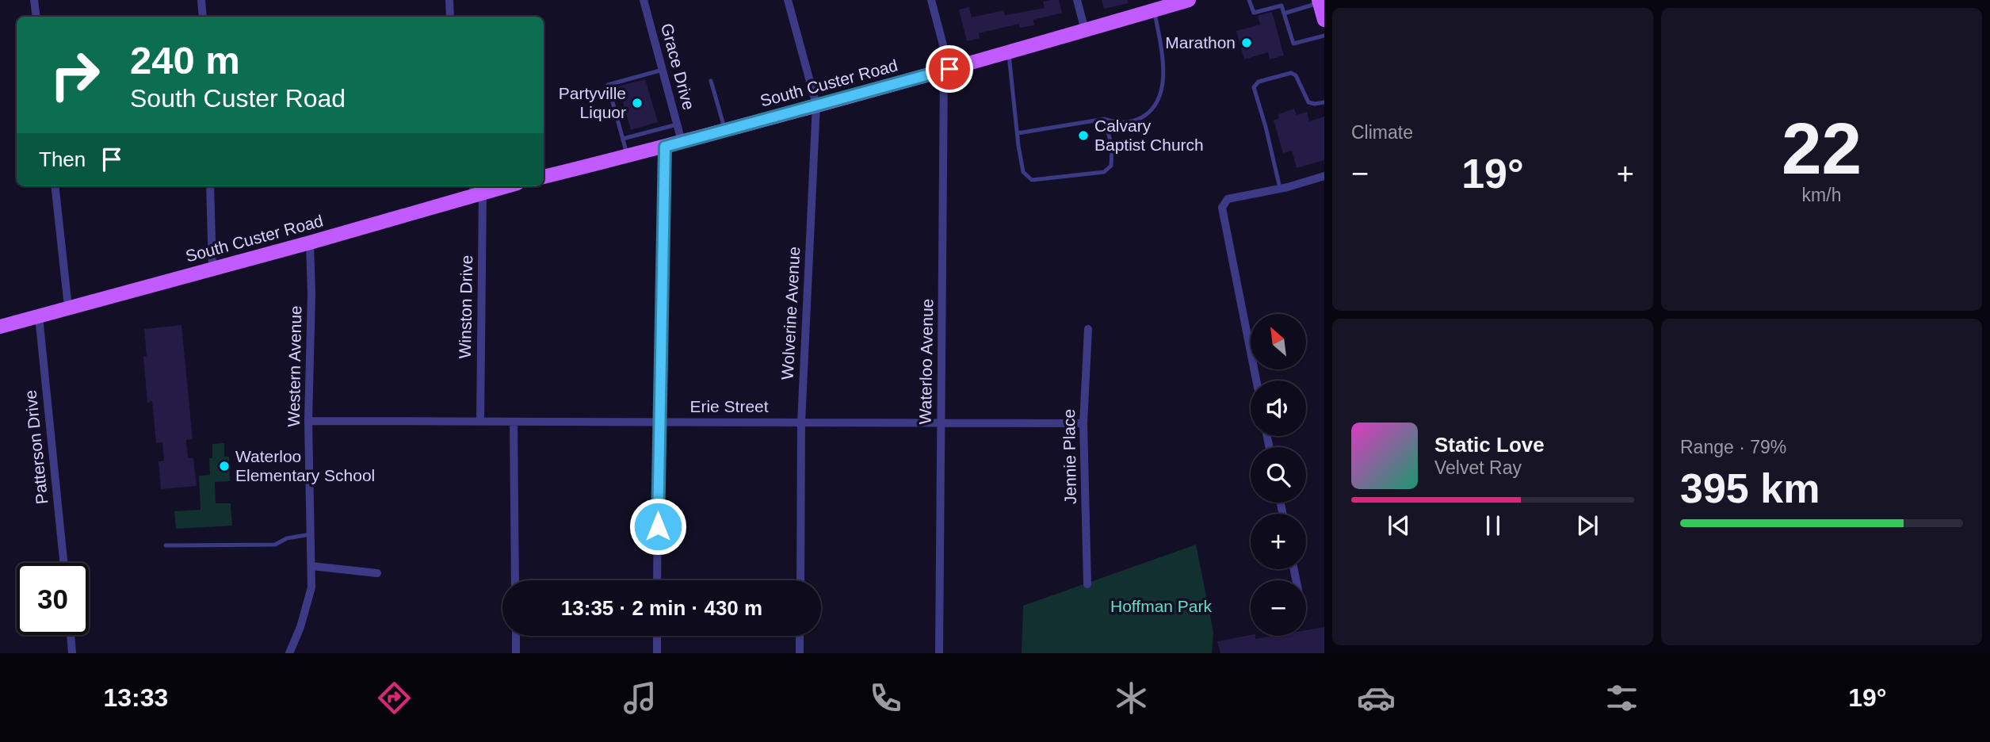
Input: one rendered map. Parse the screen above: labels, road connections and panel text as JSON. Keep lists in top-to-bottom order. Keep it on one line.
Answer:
{"streets":{"main road":["South Custer Road"],"street":["Grace Drive","Winston Drive","Wolverine Avenue","Waterloo Avenue","Western Avenue","Erie Street","Patterson Drive","Jennie Place"]},"crossings":[["Grace Drive","South Custer Road"],["South Custer Road","Winston Drive"],["South Custer Road","Wolverine Avenue"],["South Custer Road","Waterloo Avenue"],["South Custer Road","Western Avenue"],["South Custer Road","Patterson Drive"],["Winston Drive","Erie Street"],["Wolverine Avenue","Erie Street"],["Waterloo Avenue","Erie Street"],["Western Avenue","Erie Street"],["Erie Street","Jennie Place"]],"parks":["Hoffman Park"],"places":["Marathon","Partyville Liquor","Calvary Baptist Church","Waterloo Elementary School"],"north":"top left","page":{"tile":["Climate",["22","km/h"],["Range · 79%","395 km"]],"turn":["240 m","South Custer Road"],"then":"Then","heat":["−","19°","+"],"map_buttons":["+","−"],"song":["Static Love","Velvet Ray"],"limit":"30","trip":"13:35 · 2 min · 430 m","tabs":["13:33","19°"]}}
